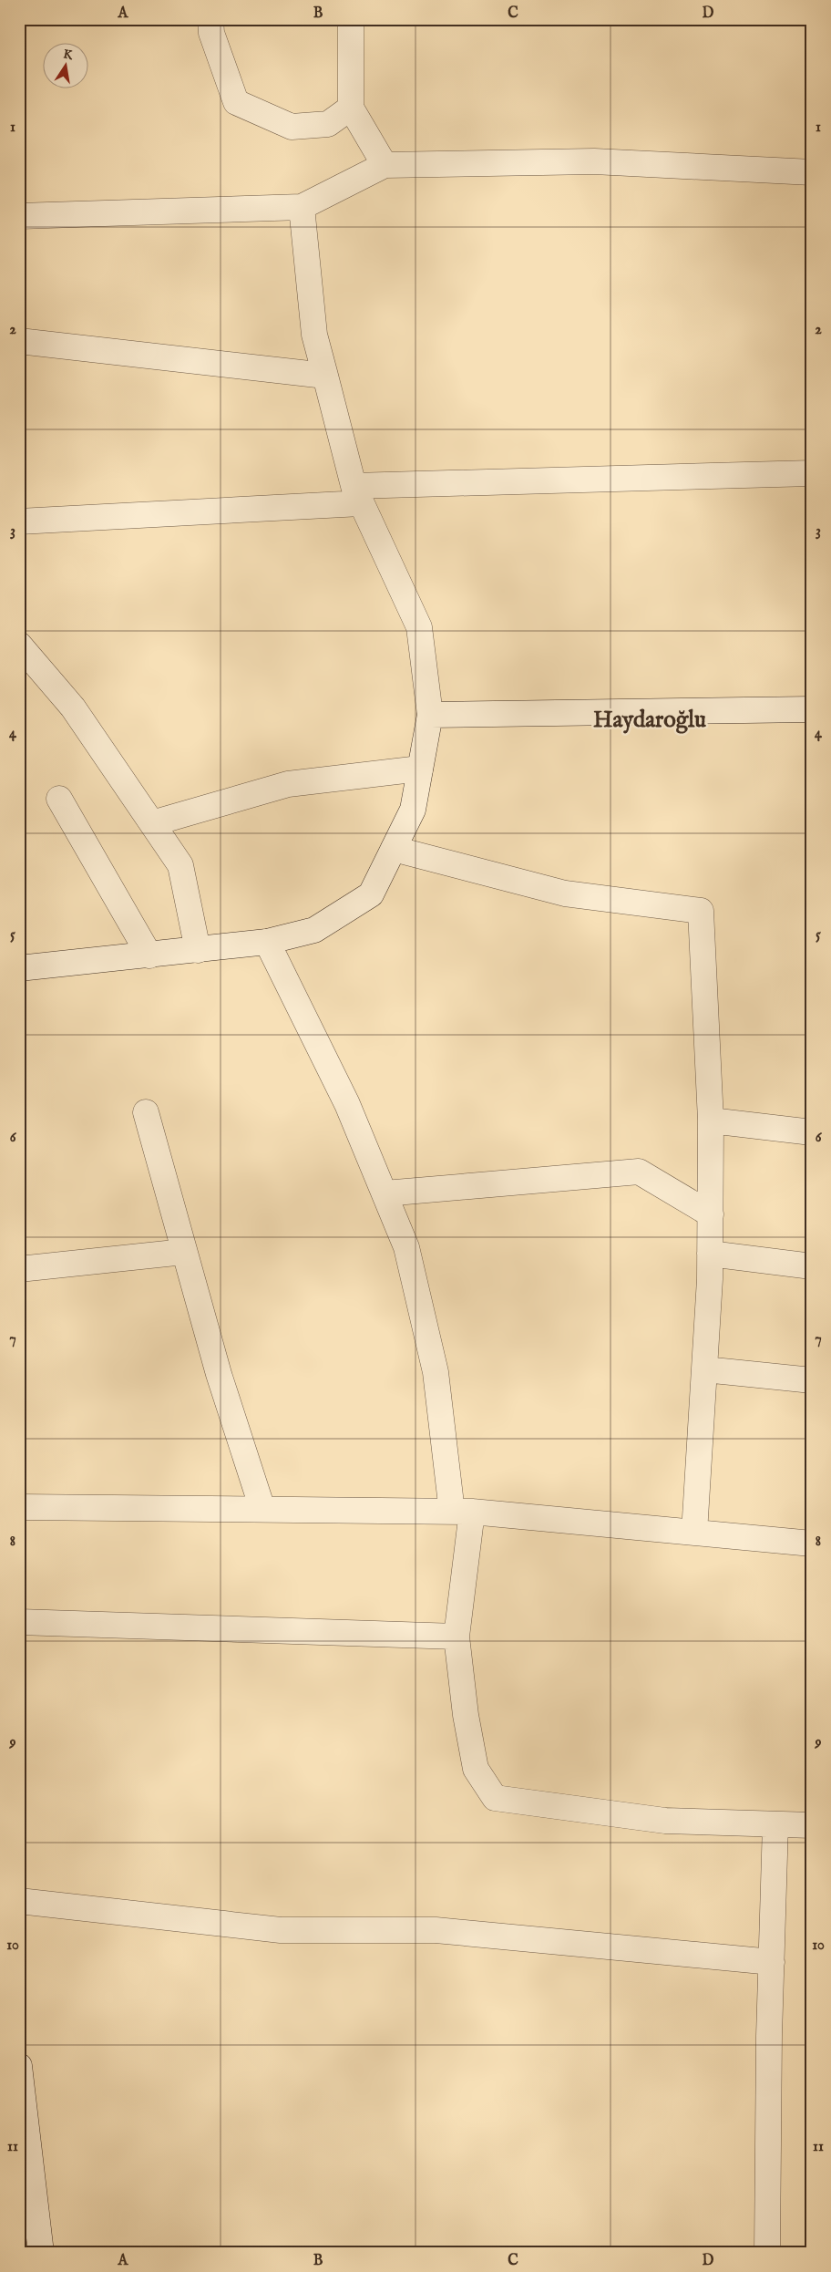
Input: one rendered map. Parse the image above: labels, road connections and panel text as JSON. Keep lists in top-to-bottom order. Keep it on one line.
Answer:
{"districts":["Haydaroğlu"],"north":"top","grid":{"columns":["A","B","C","D"],"rows":["1","2","3","4","5","6","7","8","9","10","11"]}}
